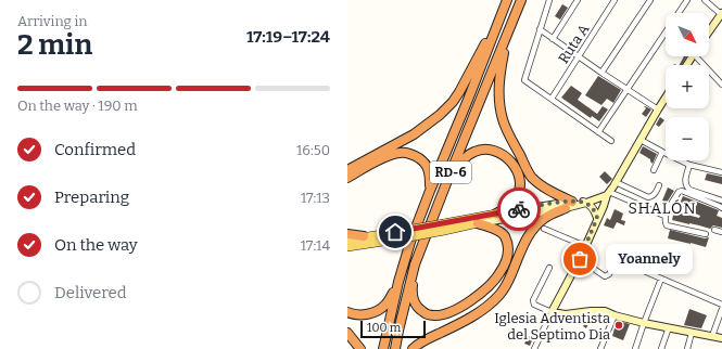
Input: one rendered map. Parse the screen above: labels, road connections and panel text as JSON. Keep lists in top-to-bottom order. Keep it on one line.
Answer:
{"streets":{"highway":["RD-6"],"street":["Ruta A"]},"districts":["SHALÓN"],"places":["Yoannely","Iglesia Adventista del Septimo Dia"],"scale_bar":"100 m","north":"bottom right","page":{"heading":["2 min","Arriving in","17:19–17:24"],"map_buttons":["+","−"],"bar":"On the way · 190 m","list":[["Confirmed","16:50"],["Preparing","17:13"],["On the way","17:14"],"Delivered"],"bubble":"Yoannely","scale":"100 m"}}
